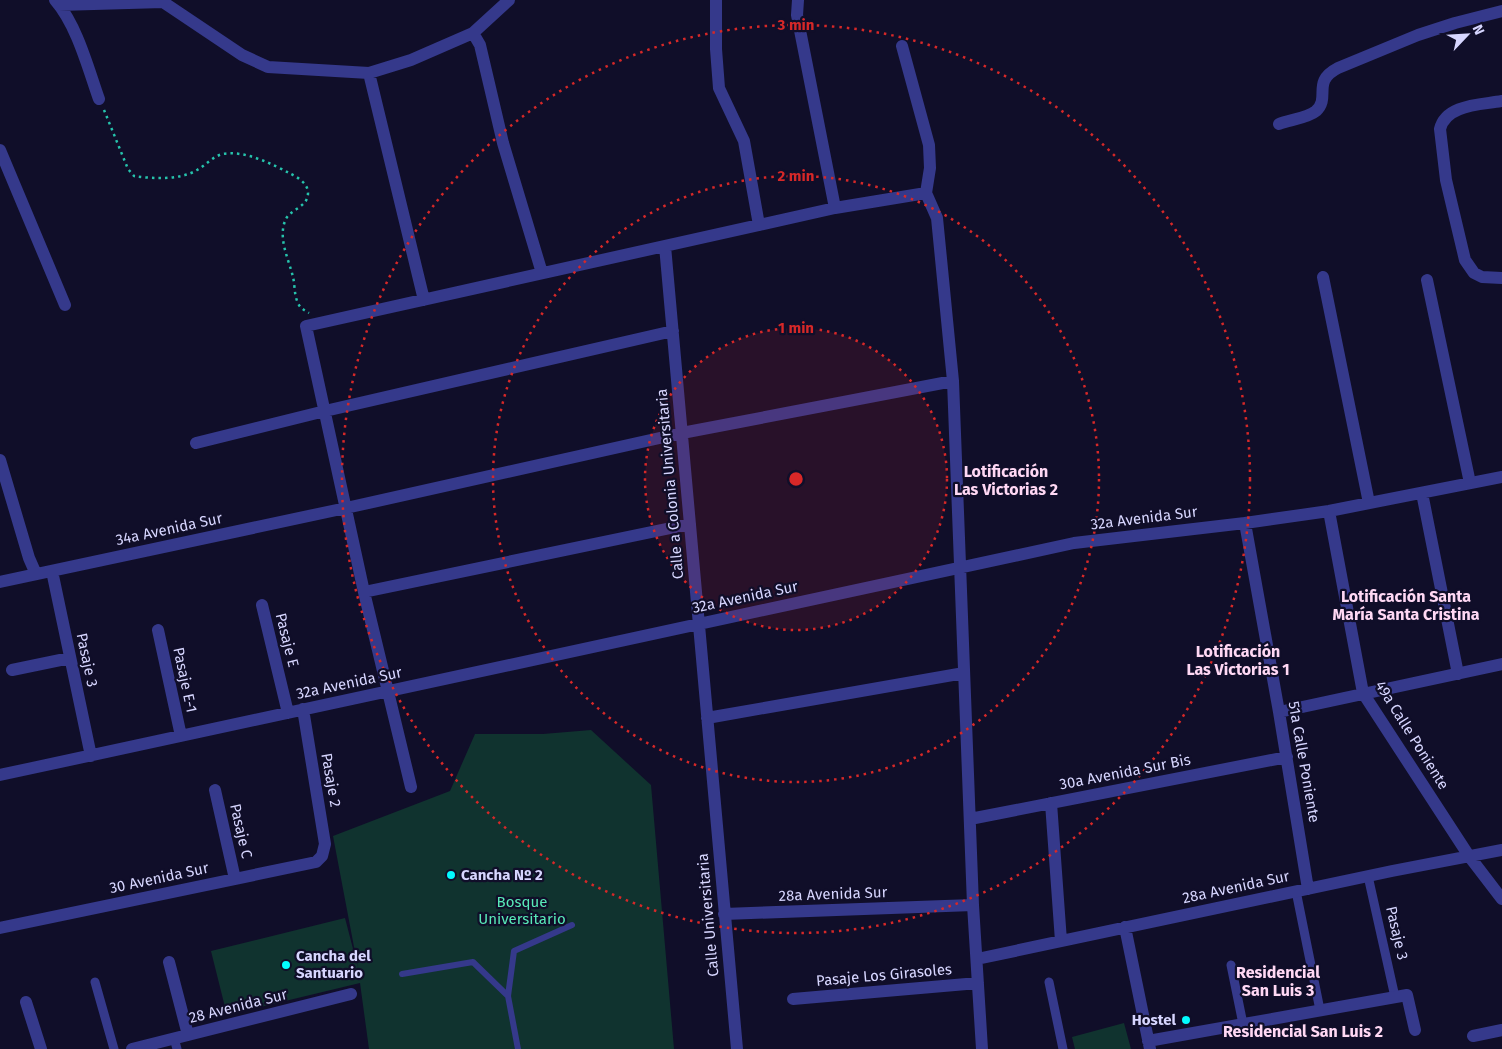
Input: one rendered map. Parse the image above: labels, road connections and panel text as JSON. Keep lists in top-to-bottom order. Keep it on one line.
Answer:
{"streets":{"street":["Calle a Colonia Universitaria","32a Avenida Sur","34a Avenida Sur","Pasaje E","Pasaje 3","Pasaje E-1","49a Calle Poniente","51a Calle Poniente","30a Avenida Sur Bis","Pasaje 2","Pasaje C","30 Avenida Sur","28a Avenida Sur","Calle Universitaria","Pasaje Los Girasoles","28 Avenida Sur"]},"crossings":[["Calle a Colonia Universitaria","32a Avenida Sur"],["Calle a Colonia Universitaria","34a Avenida Sur"],["Calle a Colonia Universitaria","Calle Universitaria"],["32a Avenida Sur","Pasaje E"],["32a Avenida Sur","Pasaje 3"],["32a Avenida Sur","Pasaje E-1"],["32a Avenida Sur","49a Calle Poniente"],["32a Avenida Sur","51a Calle Poniente"],["32a Avenida Sur","Pasaje 2"],["34a Avenida Sur","Pasaje 3"],["Pasaje 3","28a Avenida Sur"],["49a Calle Poniente","28a Avenida Sur"],["51a Calle Poniente","30a Avenida Sur Bis"],["51a Calle Poniente","28a Avenida Sur"],["Pasaje 2","30 Avenida Sur"],["Pasaje C","30 Avenida Sur"],["28a Avenida Sur","Calle Universitaria"]],"districts":["Lotificación Las Victorias 2","Lotificación Santa María Santa Cristina","Lotificación Las Victorias 1","Residencial San Luis 3","Residencial San Luis 2"],"parks":["Bosque Universitario"],"places":["Cancha Nº 2","Cancha del Santuario","Hostel"],"north":"top right","rings":["3 min","2 min","1 min"]}
